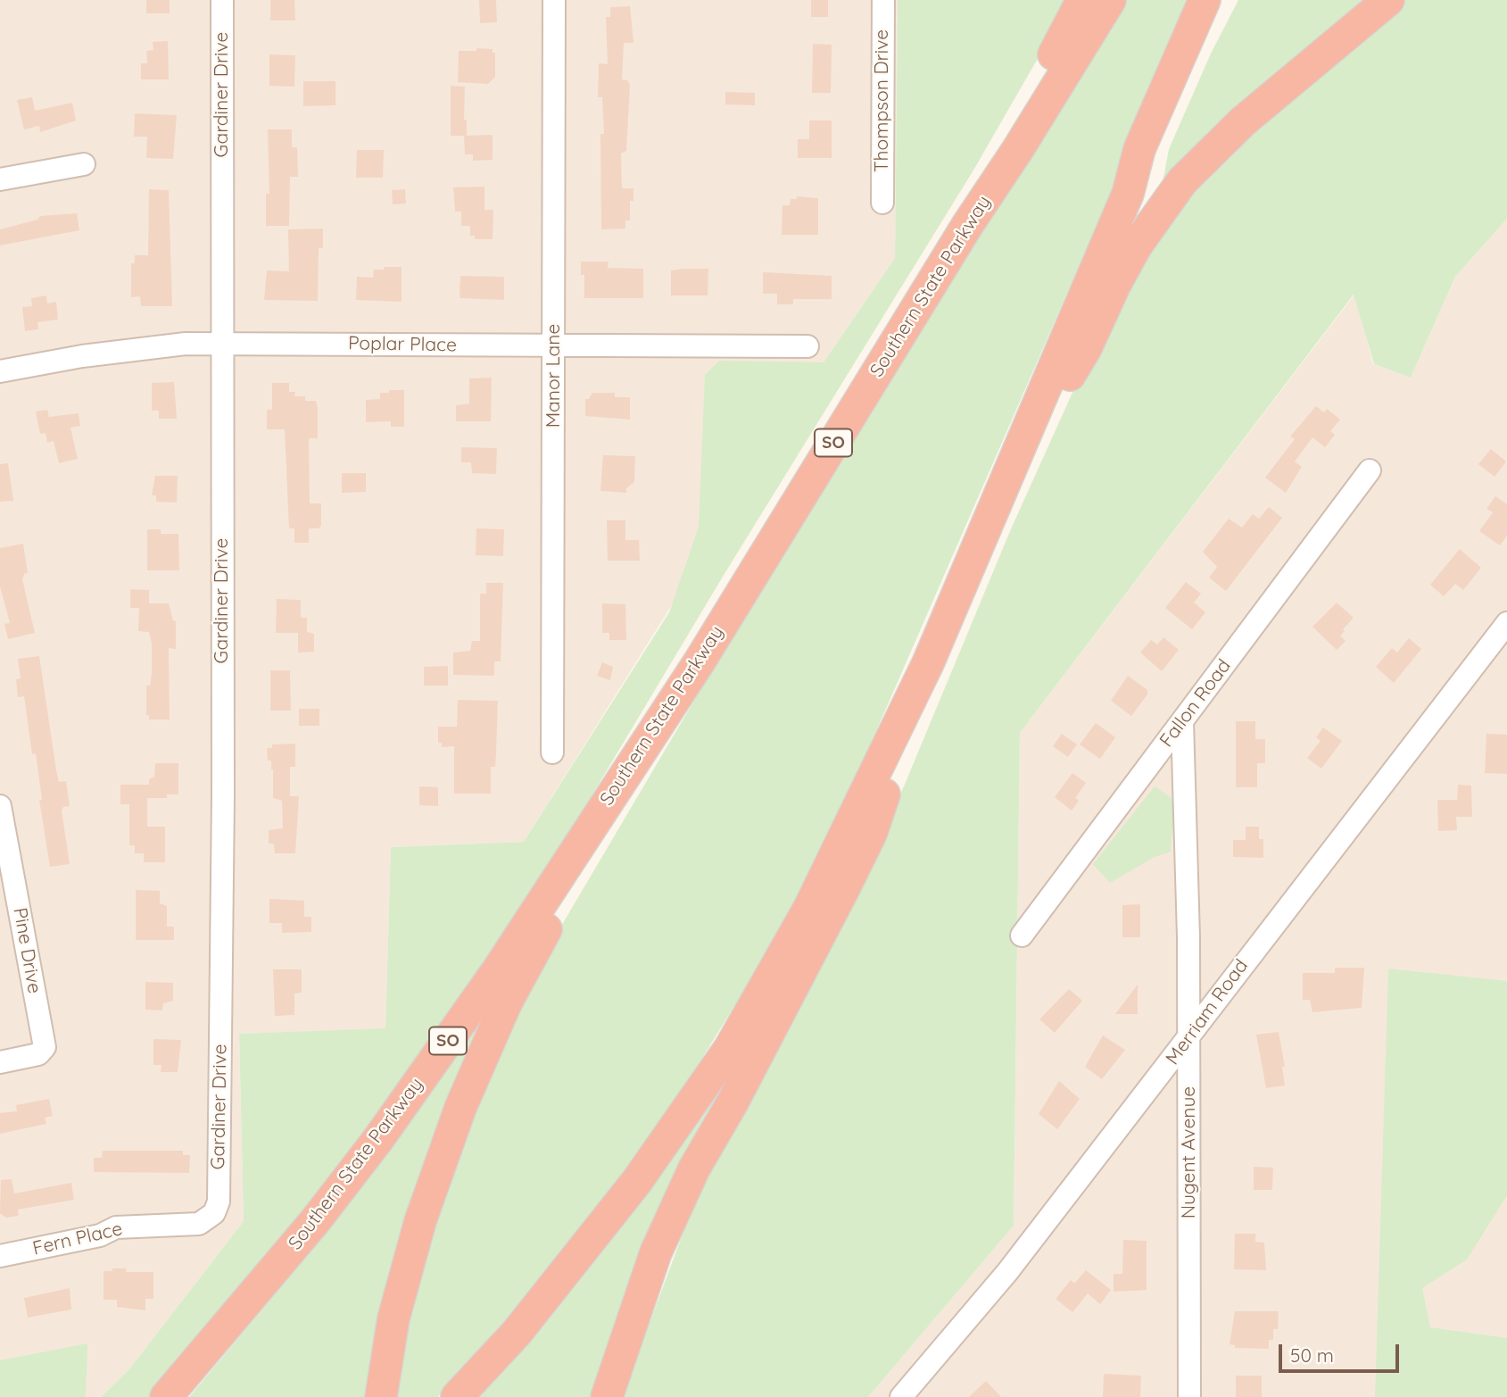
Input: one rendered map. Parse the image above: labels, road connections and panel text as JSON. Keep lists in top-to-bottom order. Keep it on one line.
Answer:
{"streets":{"highway":["Southern State Parkway","SO"],"street":["Gardiner Drive","Thompson Drive","Poplar Place","Manor Lane","Fallon Road","Pine Drive","Merriam Road","Nugent Avenue","Fern Place"]},"crossings":[["Gardiner Drive","Poplar Place"],["Gardiner Drive","Fern Place"],["Poplar Place","Manor Lane"],["Fallon Road","Nugent Avenue"],["Merriam Road","Nugent Avenue"]],"scale_bar":"50 m"}
